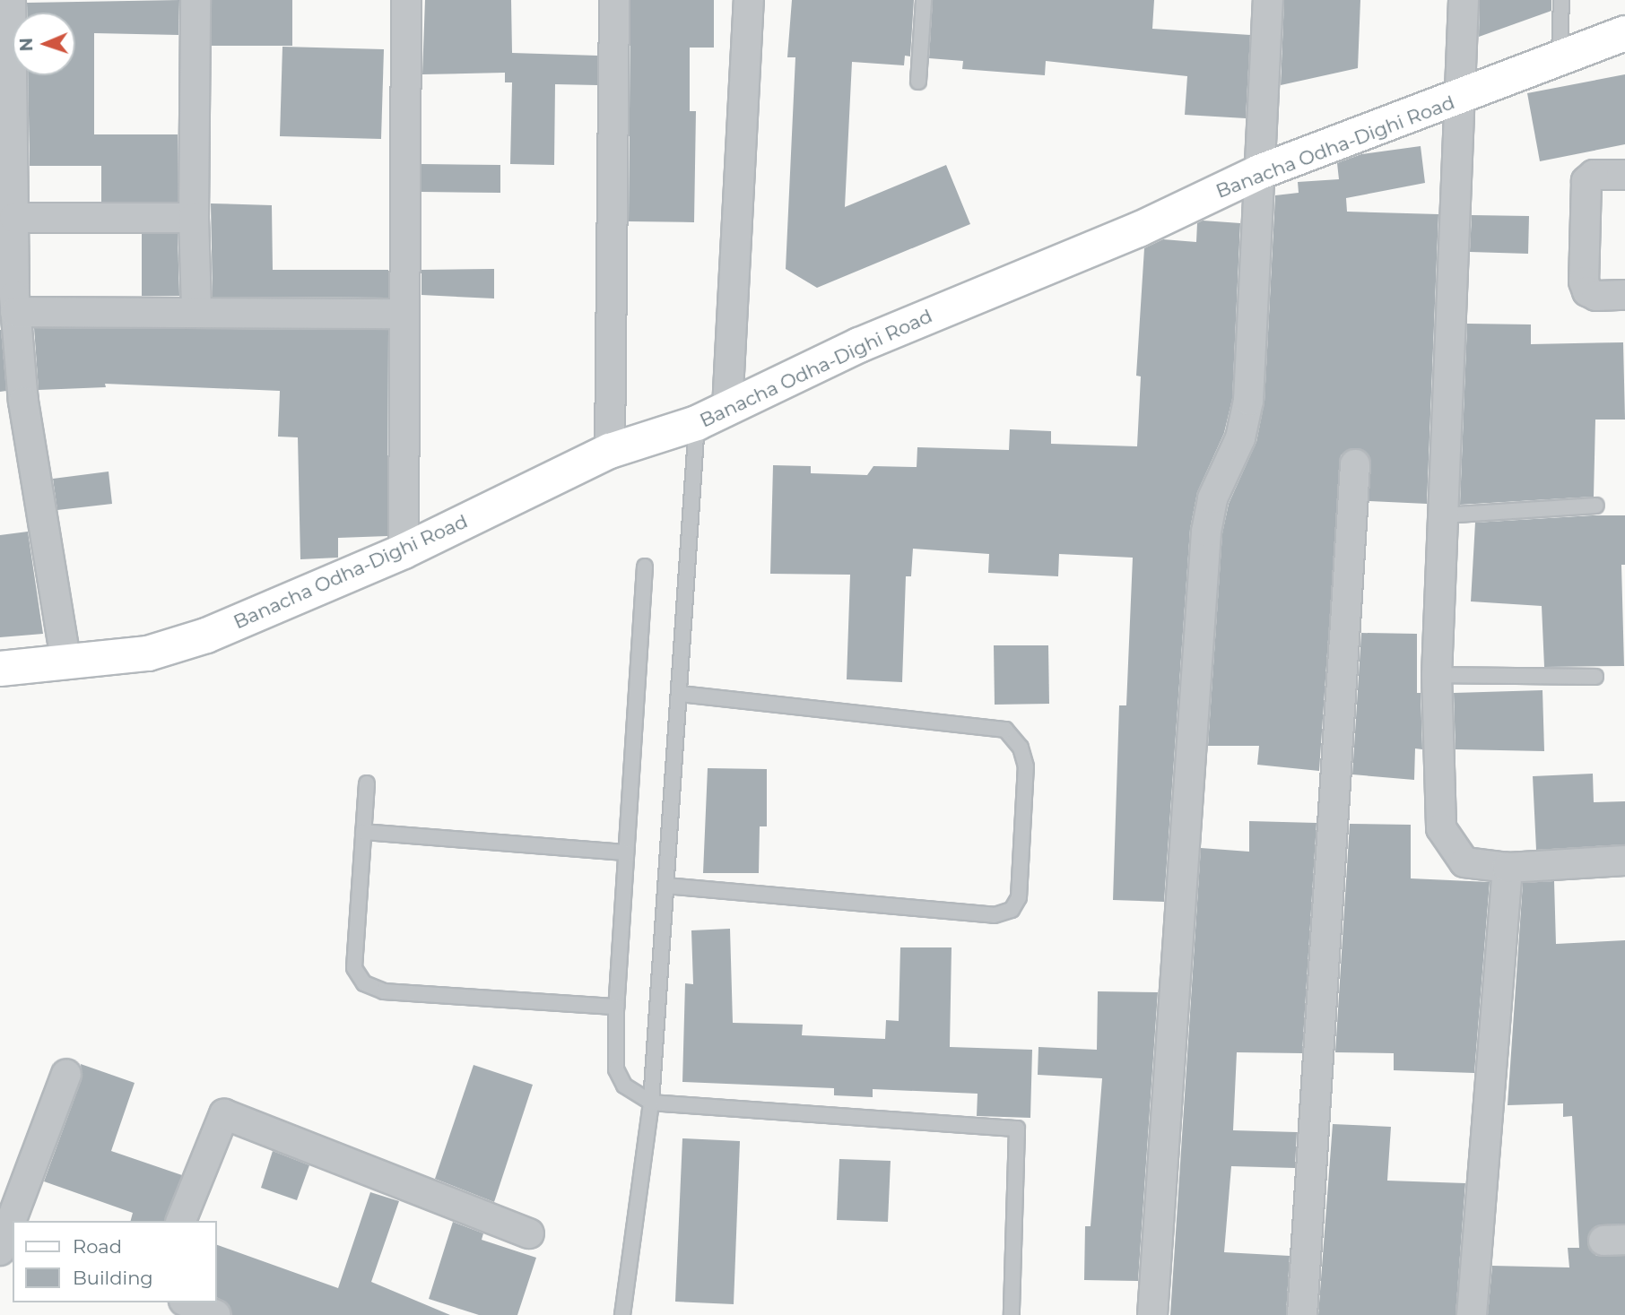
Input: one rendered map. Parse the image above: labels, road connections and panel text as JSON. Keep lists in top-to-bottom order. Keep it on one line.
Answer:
{"streets":{"street":["Banacha Odha-Dighi Road"]},"legend":["Road","Building"],"north":"left"}
